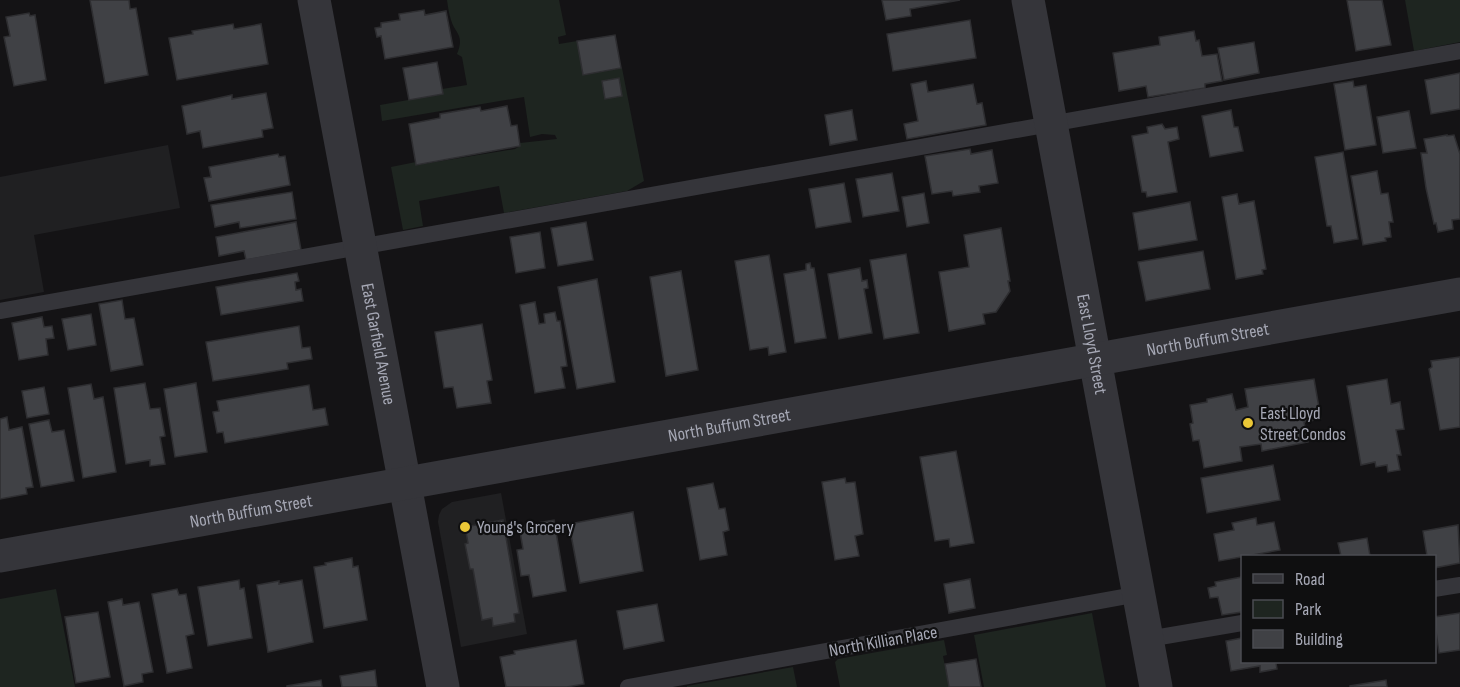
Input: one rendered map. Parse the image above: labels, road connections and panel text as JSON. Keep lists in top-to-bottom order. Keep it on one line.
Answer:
{"streets":{"street":["North Buffum Street","East Garfield Avenue","East Lloyd Street"],"lane":["North Killian Place"]},"crossings":[["North Buffum Street","East Garfield Avenue"],["North Buffum Street","East Lloyd Street"],["East Lloyd Street","North Killian Place"]],"places":["East Lloyd Street Condos","Young's Grocery"],"legend":["Road","Park","Building"]}
